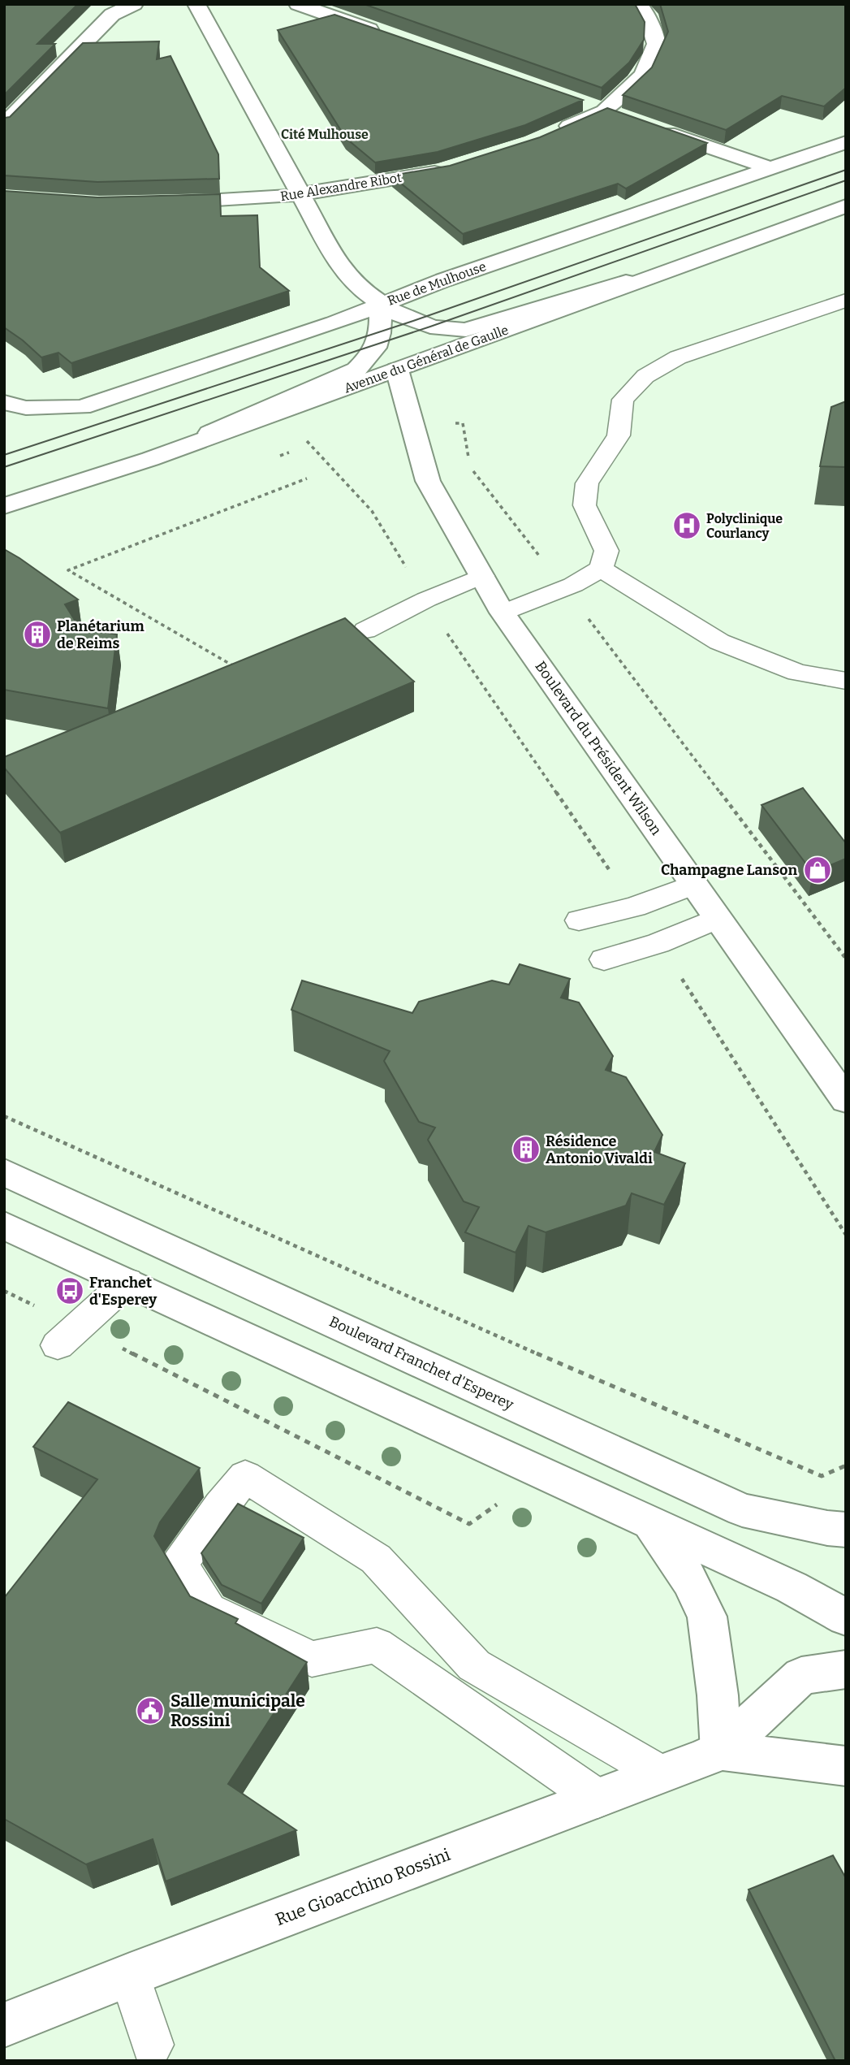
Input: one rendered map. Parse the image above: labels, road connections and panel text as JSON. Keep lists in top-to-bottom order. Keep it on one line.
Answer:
{"streets":{"street":["Rue Alexandre Ribot","Rue de Mulhouse","Avenue du Général de Gaulle","Boulevard du Président Wilson","Boulevard Franchet d'Esperey","Rue Gioacchino Rossini"]},"crossings":[["Avenue du Général de Gaulle","Boulevard du Président Wilson"]],"districts":["Cité Mulhouse"],"places":{"hospital":["Polyclinique Courlancy"],"building":["Planétarium de Reims","Résidence Antonio Vivaldi"],"shop":["Champagne Lanson"],"bus stop":["Franchet d'Esperey"],"public building":["Salle municipale Rossini"]}}
